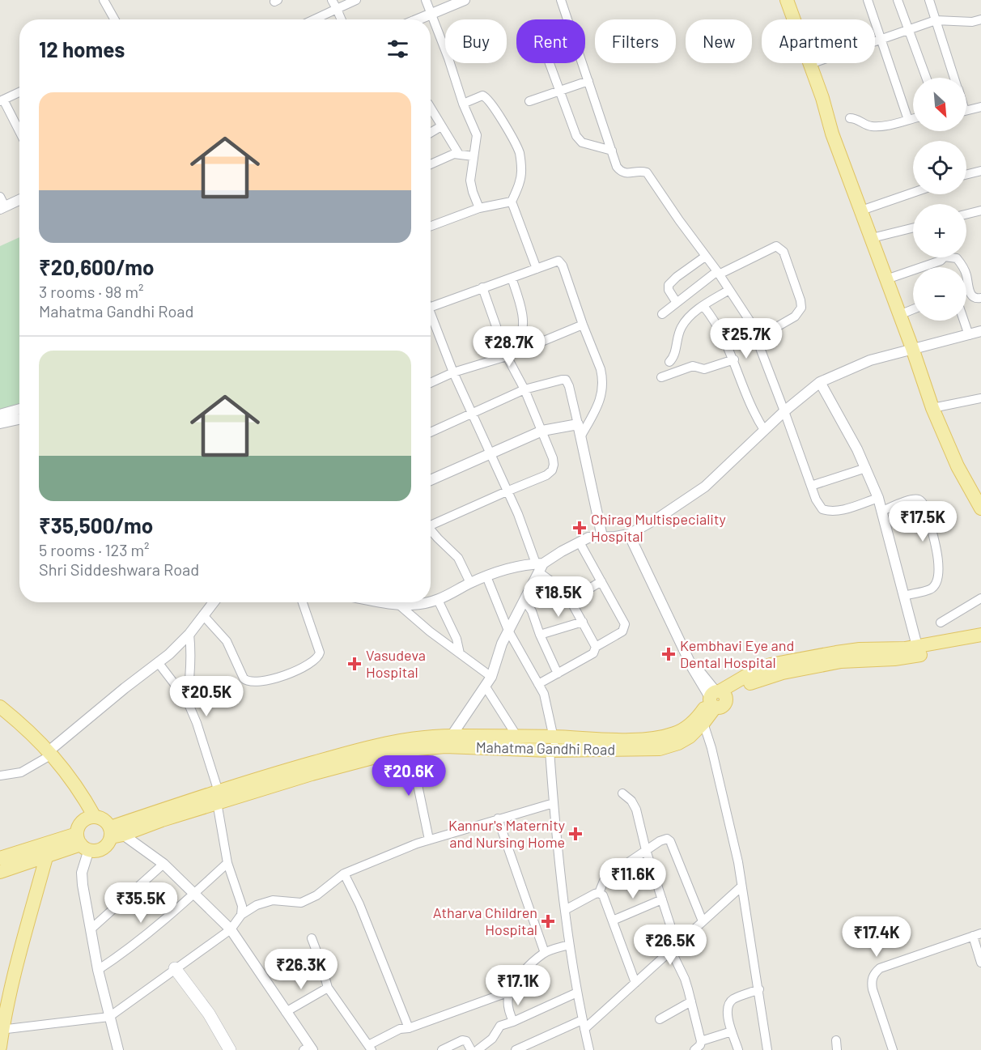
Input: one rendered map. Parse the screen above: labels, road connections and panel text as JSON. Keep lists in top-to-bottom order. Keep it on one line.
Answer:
{"streets":{"main road":["Mahatma Gandhi Road"]},"places":{"health":["Chirag Multispeciality Hospital","Kembhavi Eye and Dental Hospital","Vasudeva Hospital","Kannur's Maternity and Nursing Home","Atharva Children Hospital"]},"north":"bottom right","page":{"chip":["Buy","Rent","Filters","New","Apartment"],"heading":"12 homes","map_buttons":["+","−"],"list":[{"name":"₹20,600/mo","note":"3 rooms · 98 m² · Mahatma Gandhi Road"},{"name":"₹35,500/mo","note":"5 rooms · 123 m² · Shri Siddeshwara Road"}],"price":["₹25.7K","₹28.7K","₹17.5K","₹18.5K","₹20.5K","₹20.6K","₹11.6K","₹35.5K","₹17.4K","₹26.5K","₹26.3K","₹17.1K"]}}
